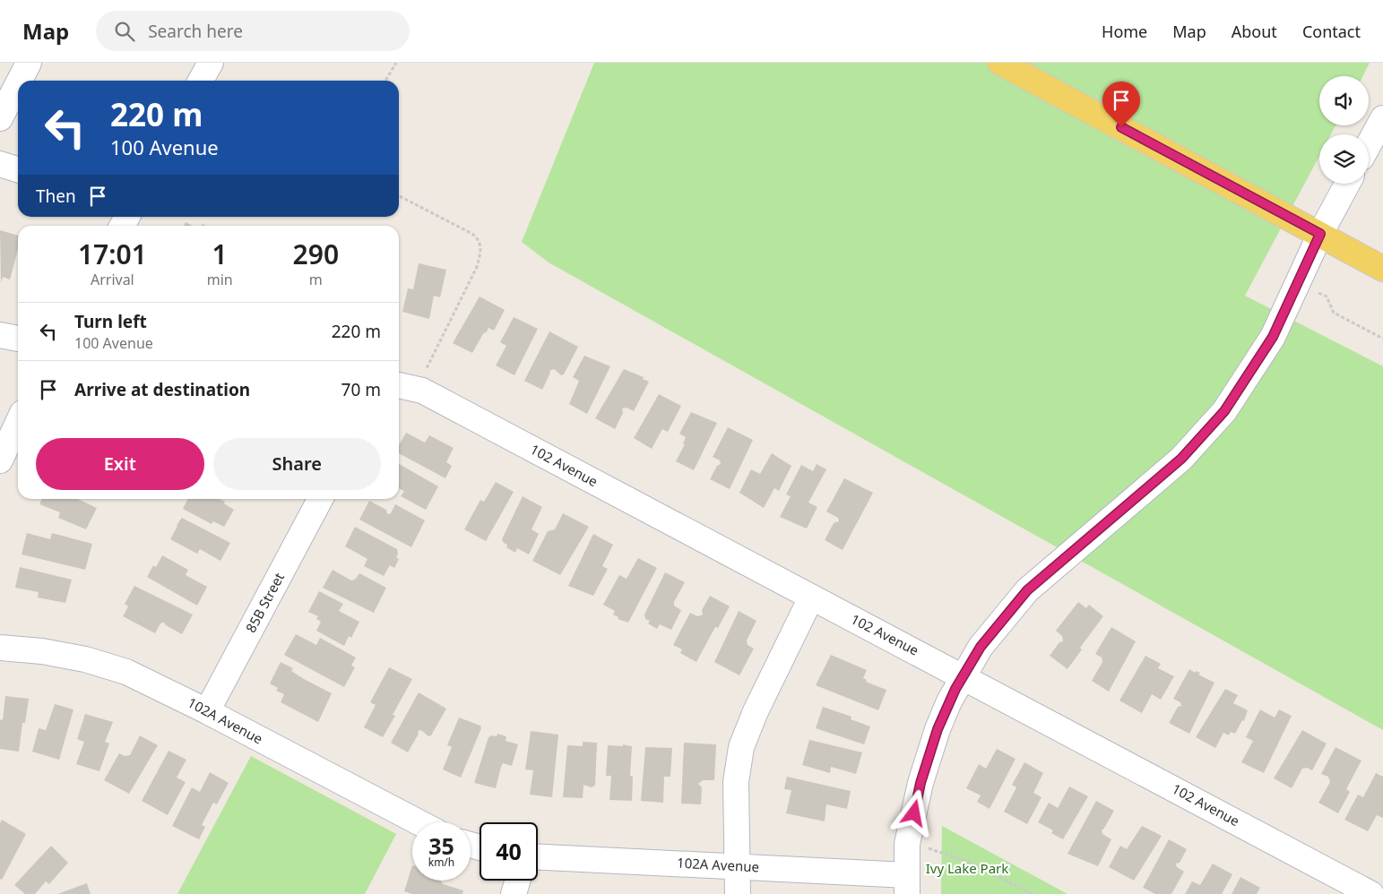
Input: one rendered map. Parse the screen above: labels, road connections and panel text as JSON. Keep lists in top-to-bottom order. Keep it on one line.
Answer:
{"streets":{"street":["102 Avenue","85B Street","102A Avenue"]},"crossings":[["85B Street","102A Avenue"]],"parks":["Ivy Lake Park"],"page":{"header":"Map","search":"Search here","nav":["Home","Map","About","Contact"],"turn":["220 m","100 Avenue"],"then":"Then","eta":["17:01","Arrival","1","min","290","m"],"list":[{"name":"Turn left","note":"100 Avenue","value":"220 m"},{"name":"Arrive at destination","value":"70 m"}],"buttons":["Exit","Share"],"speed":"35 km/h","limit":"40"}}
